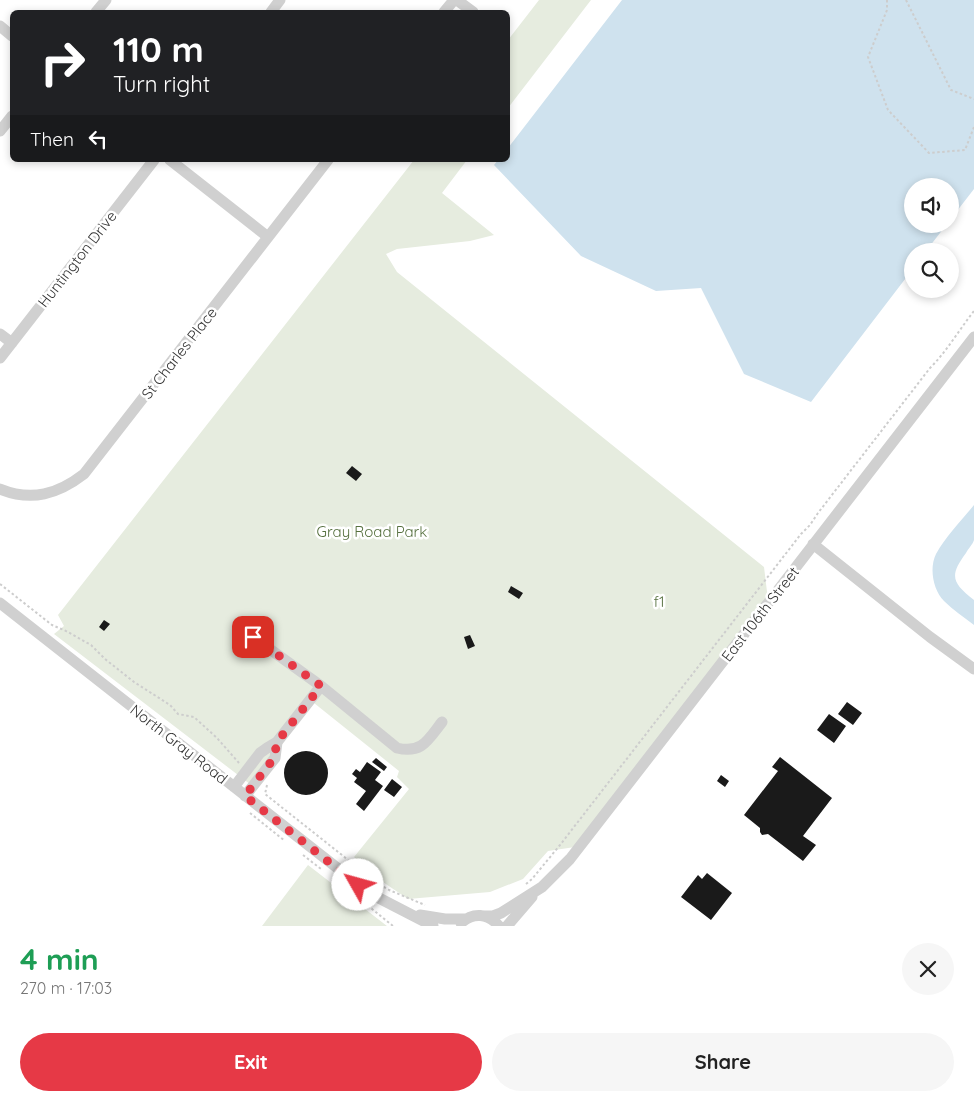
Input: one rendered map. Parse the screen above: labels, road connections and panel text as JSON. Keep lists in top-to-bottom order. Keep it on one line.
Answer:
{"streets":{"street":["Huntington Drive","St Charles Place","East 106th Street","North Gray Road"]},"crossings":[["East 106th Street","North Gray Road"]],"parks":["Gray Road Park","f1"],"page":{"turn":["110 m","Turn right"],"then":"Then","heading":["4 min","270 m · 17:03"],"buttons":["Exit","Share"]}}
